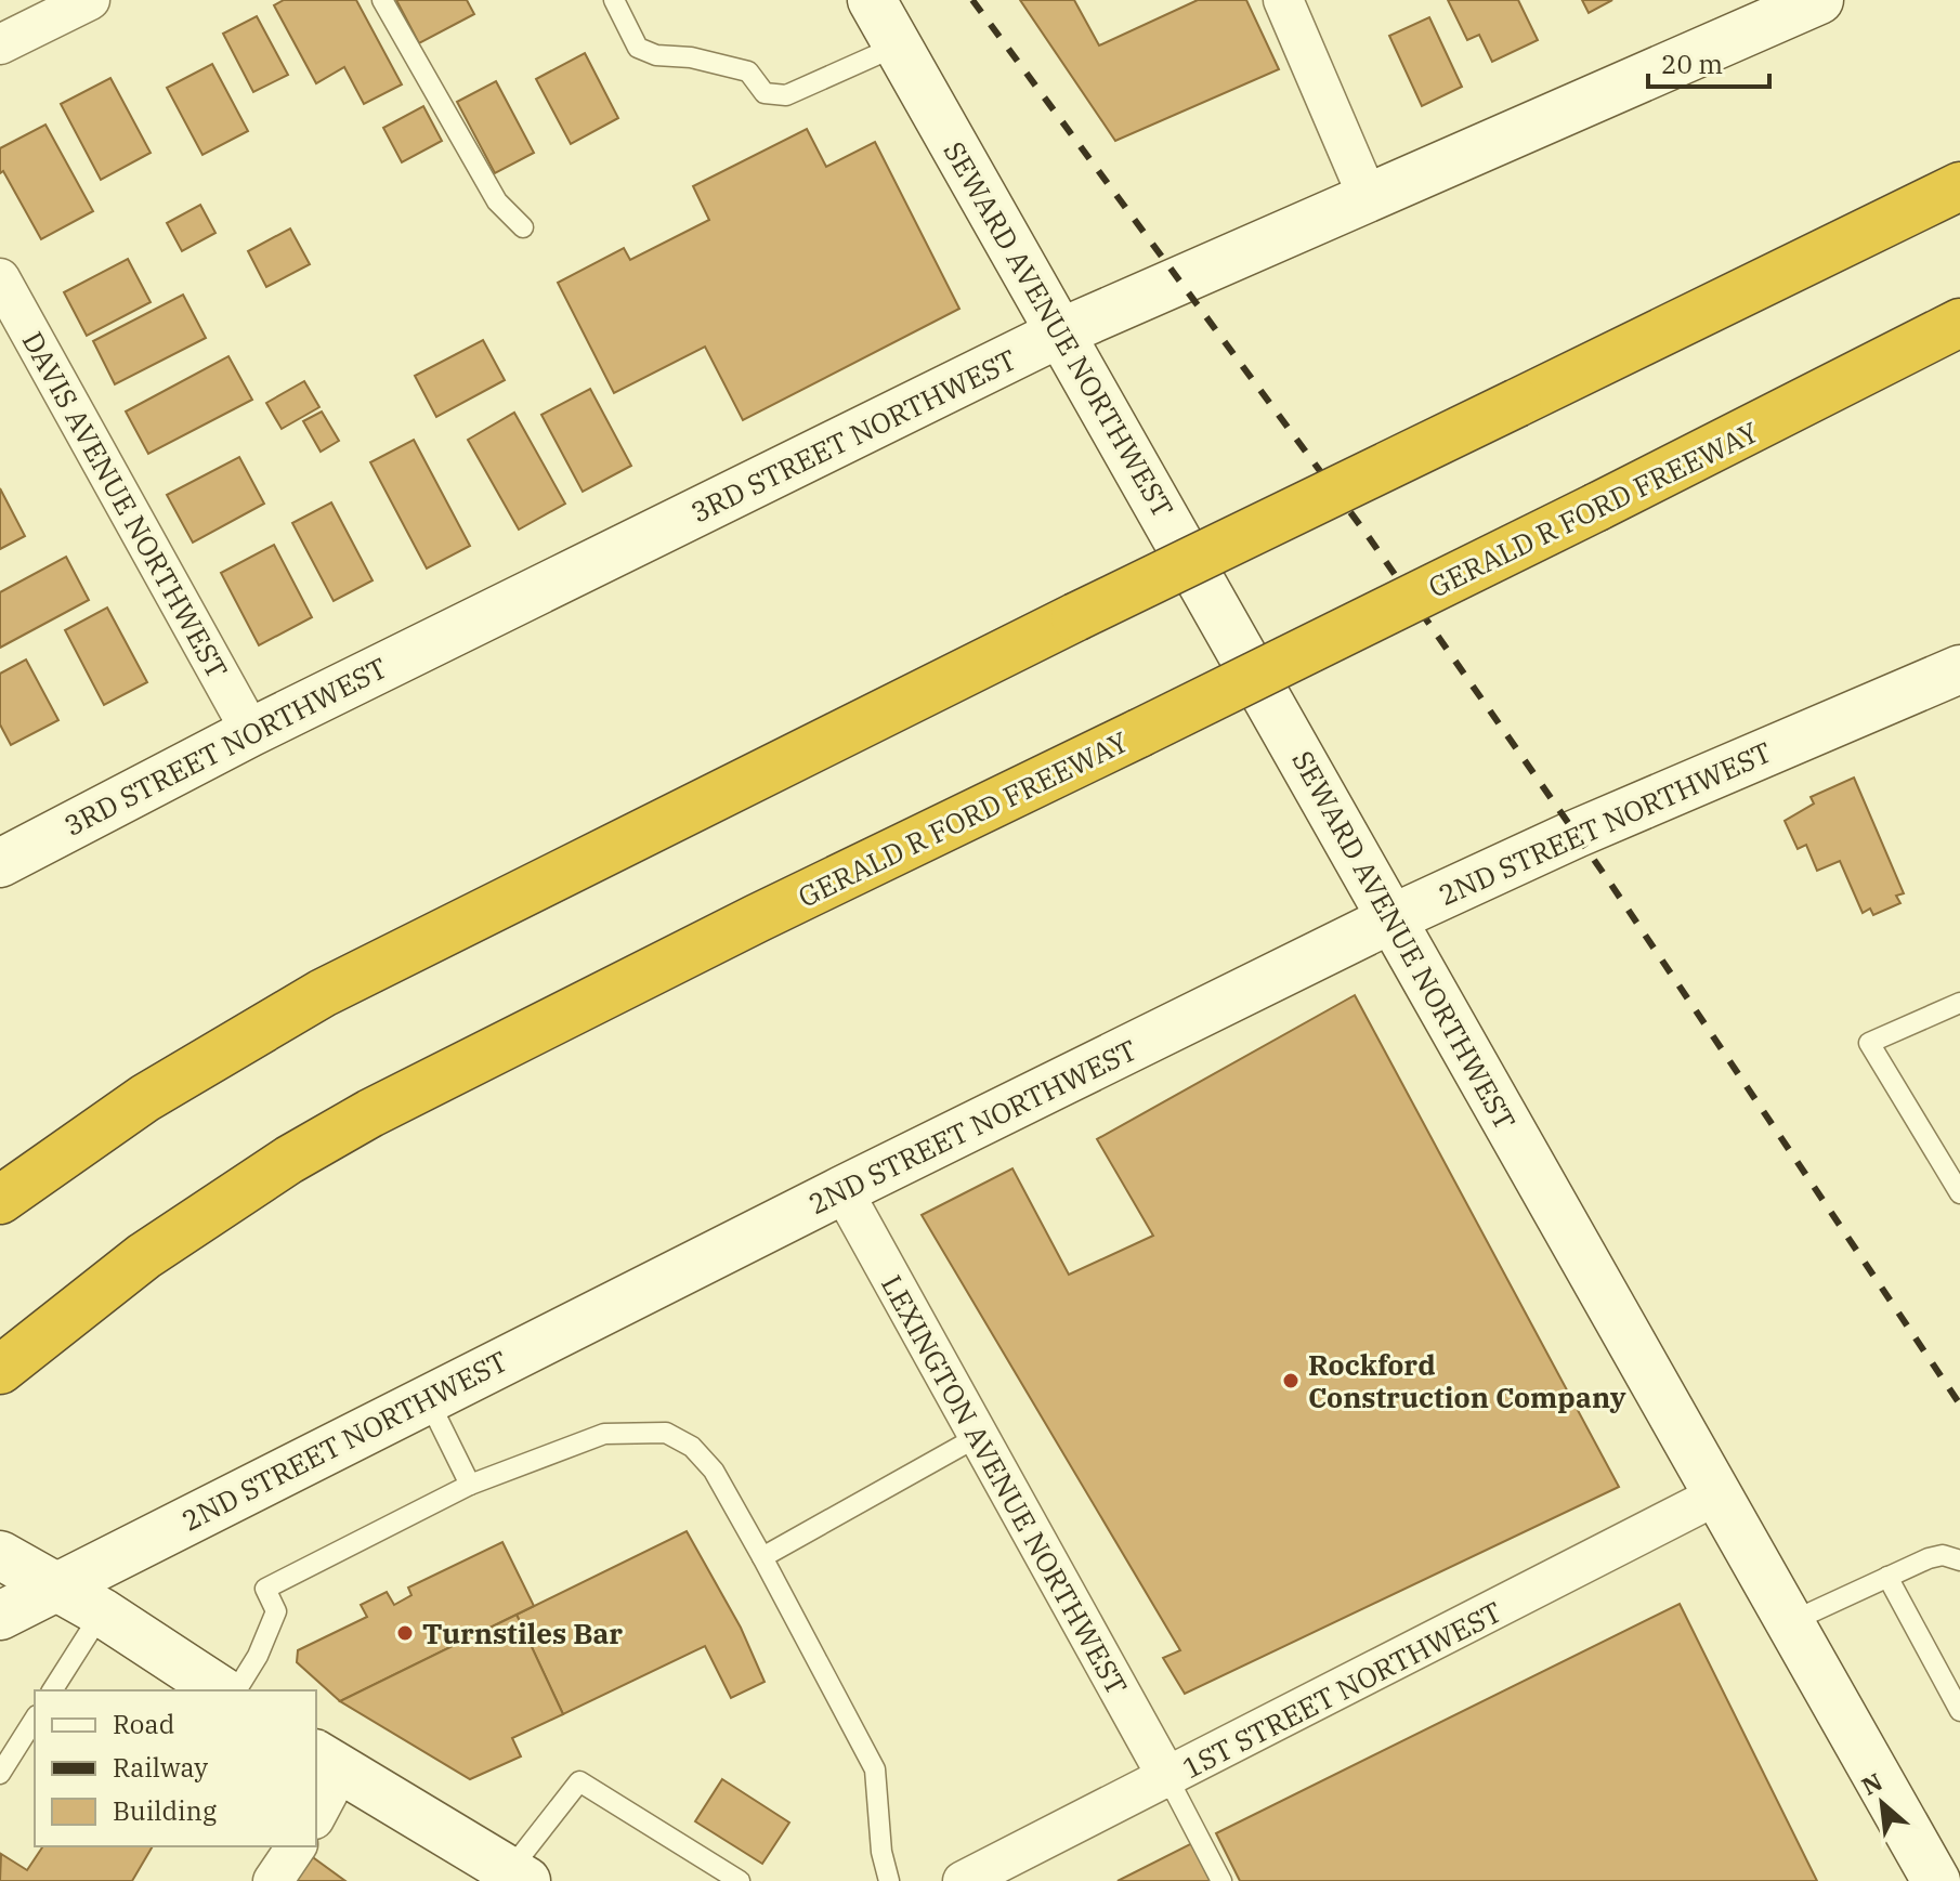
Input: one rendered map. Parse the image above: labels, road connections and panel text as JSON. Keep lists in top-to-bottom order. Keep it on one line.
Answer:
{"streets":{"highway":["GERALD R FORD FREEWAY"],"street":["SEWARD AVENUE NORTHWEST","3RD STREET NORTHWEST","DAVIS AVENUE NORTHWEST","2ND STREET NORTHWEST","LEXINGTON AVENUE NORTHWEST","1ST STREET NORTHWEST"]},"crossings":[["SEWARD AVENUE NORTHWEST","3RD STREET NORTHWEST"],["SEWARD AVENUE NORTHWEST","2ND STREET NORTHWEST"],["SEWARD AVENUE NORTHWEST","1ST STREET NORTHWEST"],["3RD STREET NORTHWEST","DAVIS AVENUE NORTHWEST"],["2ND STREET NORTHWEST","LEXINGTON AVENUE NORTHWEST"],["LEXINGTON AVENUE NORTHWEST","1ST STREET NORTHWEST"]],"places":["Rockford Construction Company","Turnstiles Bar"],"legend":["Road","Railway","Building"],"scale_bar":"20 m","north":"top left"}
